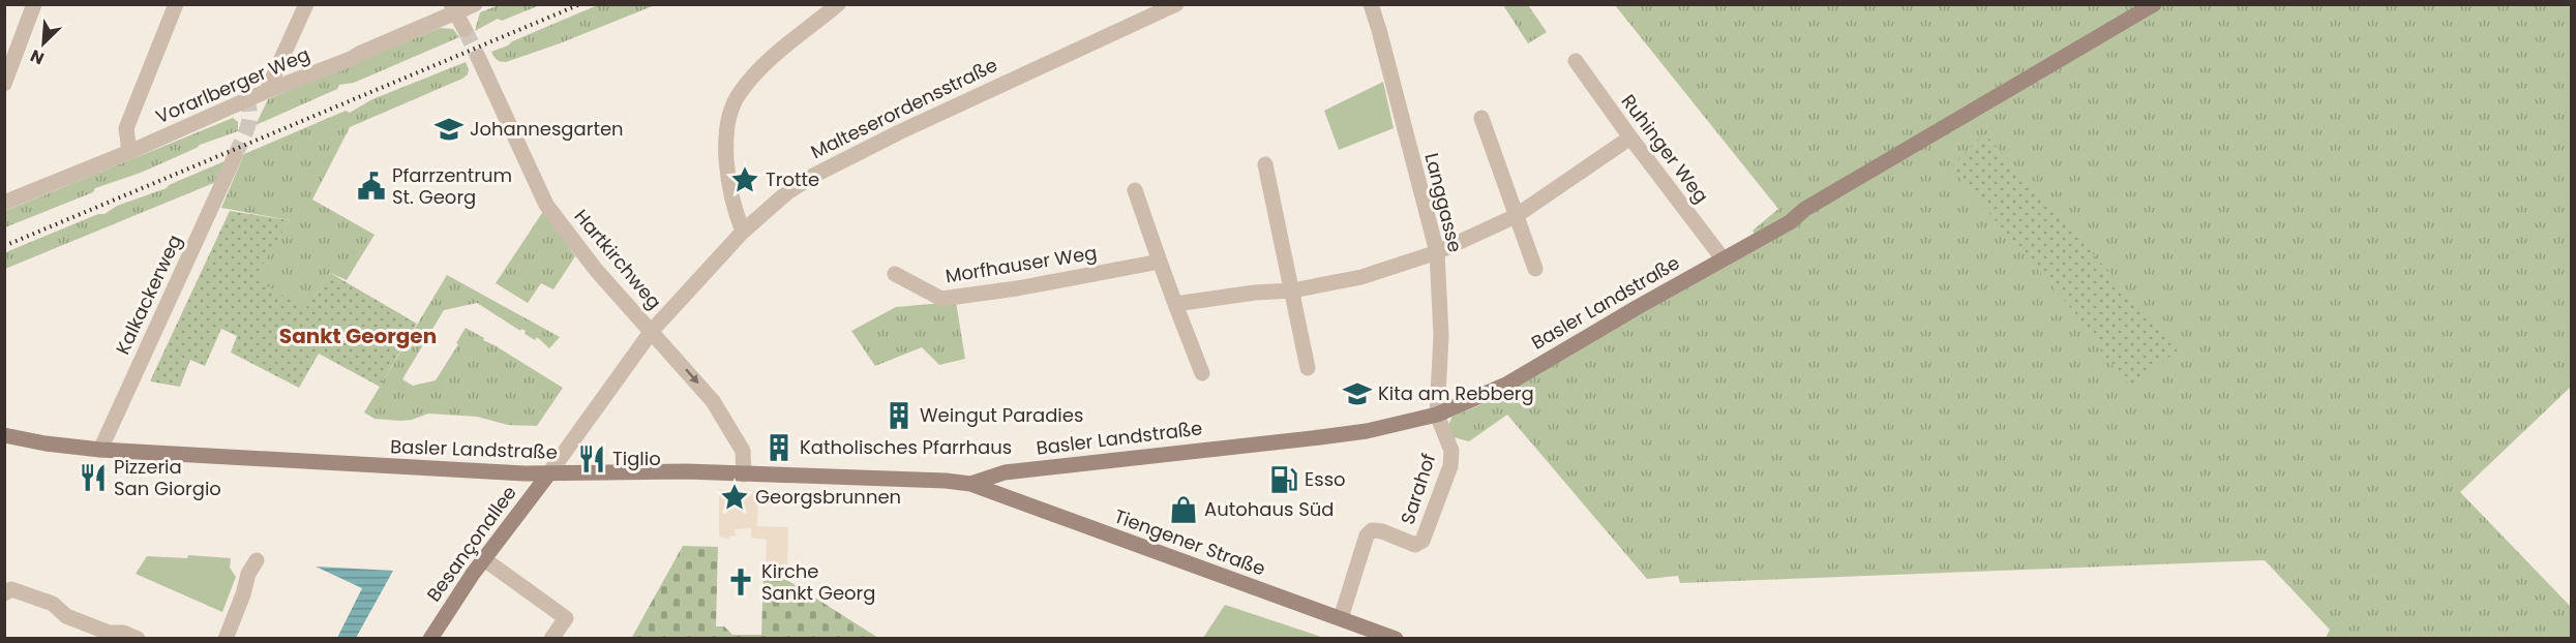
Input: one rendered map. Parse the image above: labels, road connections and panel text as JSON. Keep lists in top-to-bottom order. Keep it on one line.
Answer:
{"streets":{"street":["Vorarlberger Weg","Malteserordensstraße","Ruhinger Weg","Langgasse","Hartkirchweg","Morfhauser Weg","Kalkackerweg","Basler Landstraße","Sarahof","Tiengener Straße","Besançonallee"]},"crossings":[["Malteserordensstraße","Hartkirchweg"],["Malteserordensstraße","Basler Landstraße"],["Malteserordensstraße","Besançonallee"],["Ruhinger Weg","Basler Landstraße"],["Langgasse","Basler Landstraße"],["Langgasse","Sarahof"],["Hartkirchweg","Basler Landstraße"],["Kalkackerweg","Basler Landstraße"],["Basler Landstraße","Sarahof"],["Basler Landstraße","Tiengener Straße"],["Basler Landstraße","Besançonallee"],["Sarahof","Tiengener Straße"]],"districts":["Sankt Georgen"],"places":{"school or university":["Johannesgarten","Kita am Rebberg"],"place":["Trotte","Georgsbrunnen"],"public building":["Pfarrzentrum St. Georg"],"building":["Weingut Paradies","Katholisches Pfarrhaus"],"restaurant":["Tiglio","Pizzeria San Giorgio"],"fuel station":["Esso"],"shop":["Autohaus Süd"],"church":["Kirche Sankt Georg"]},"north":"bottom left"}
